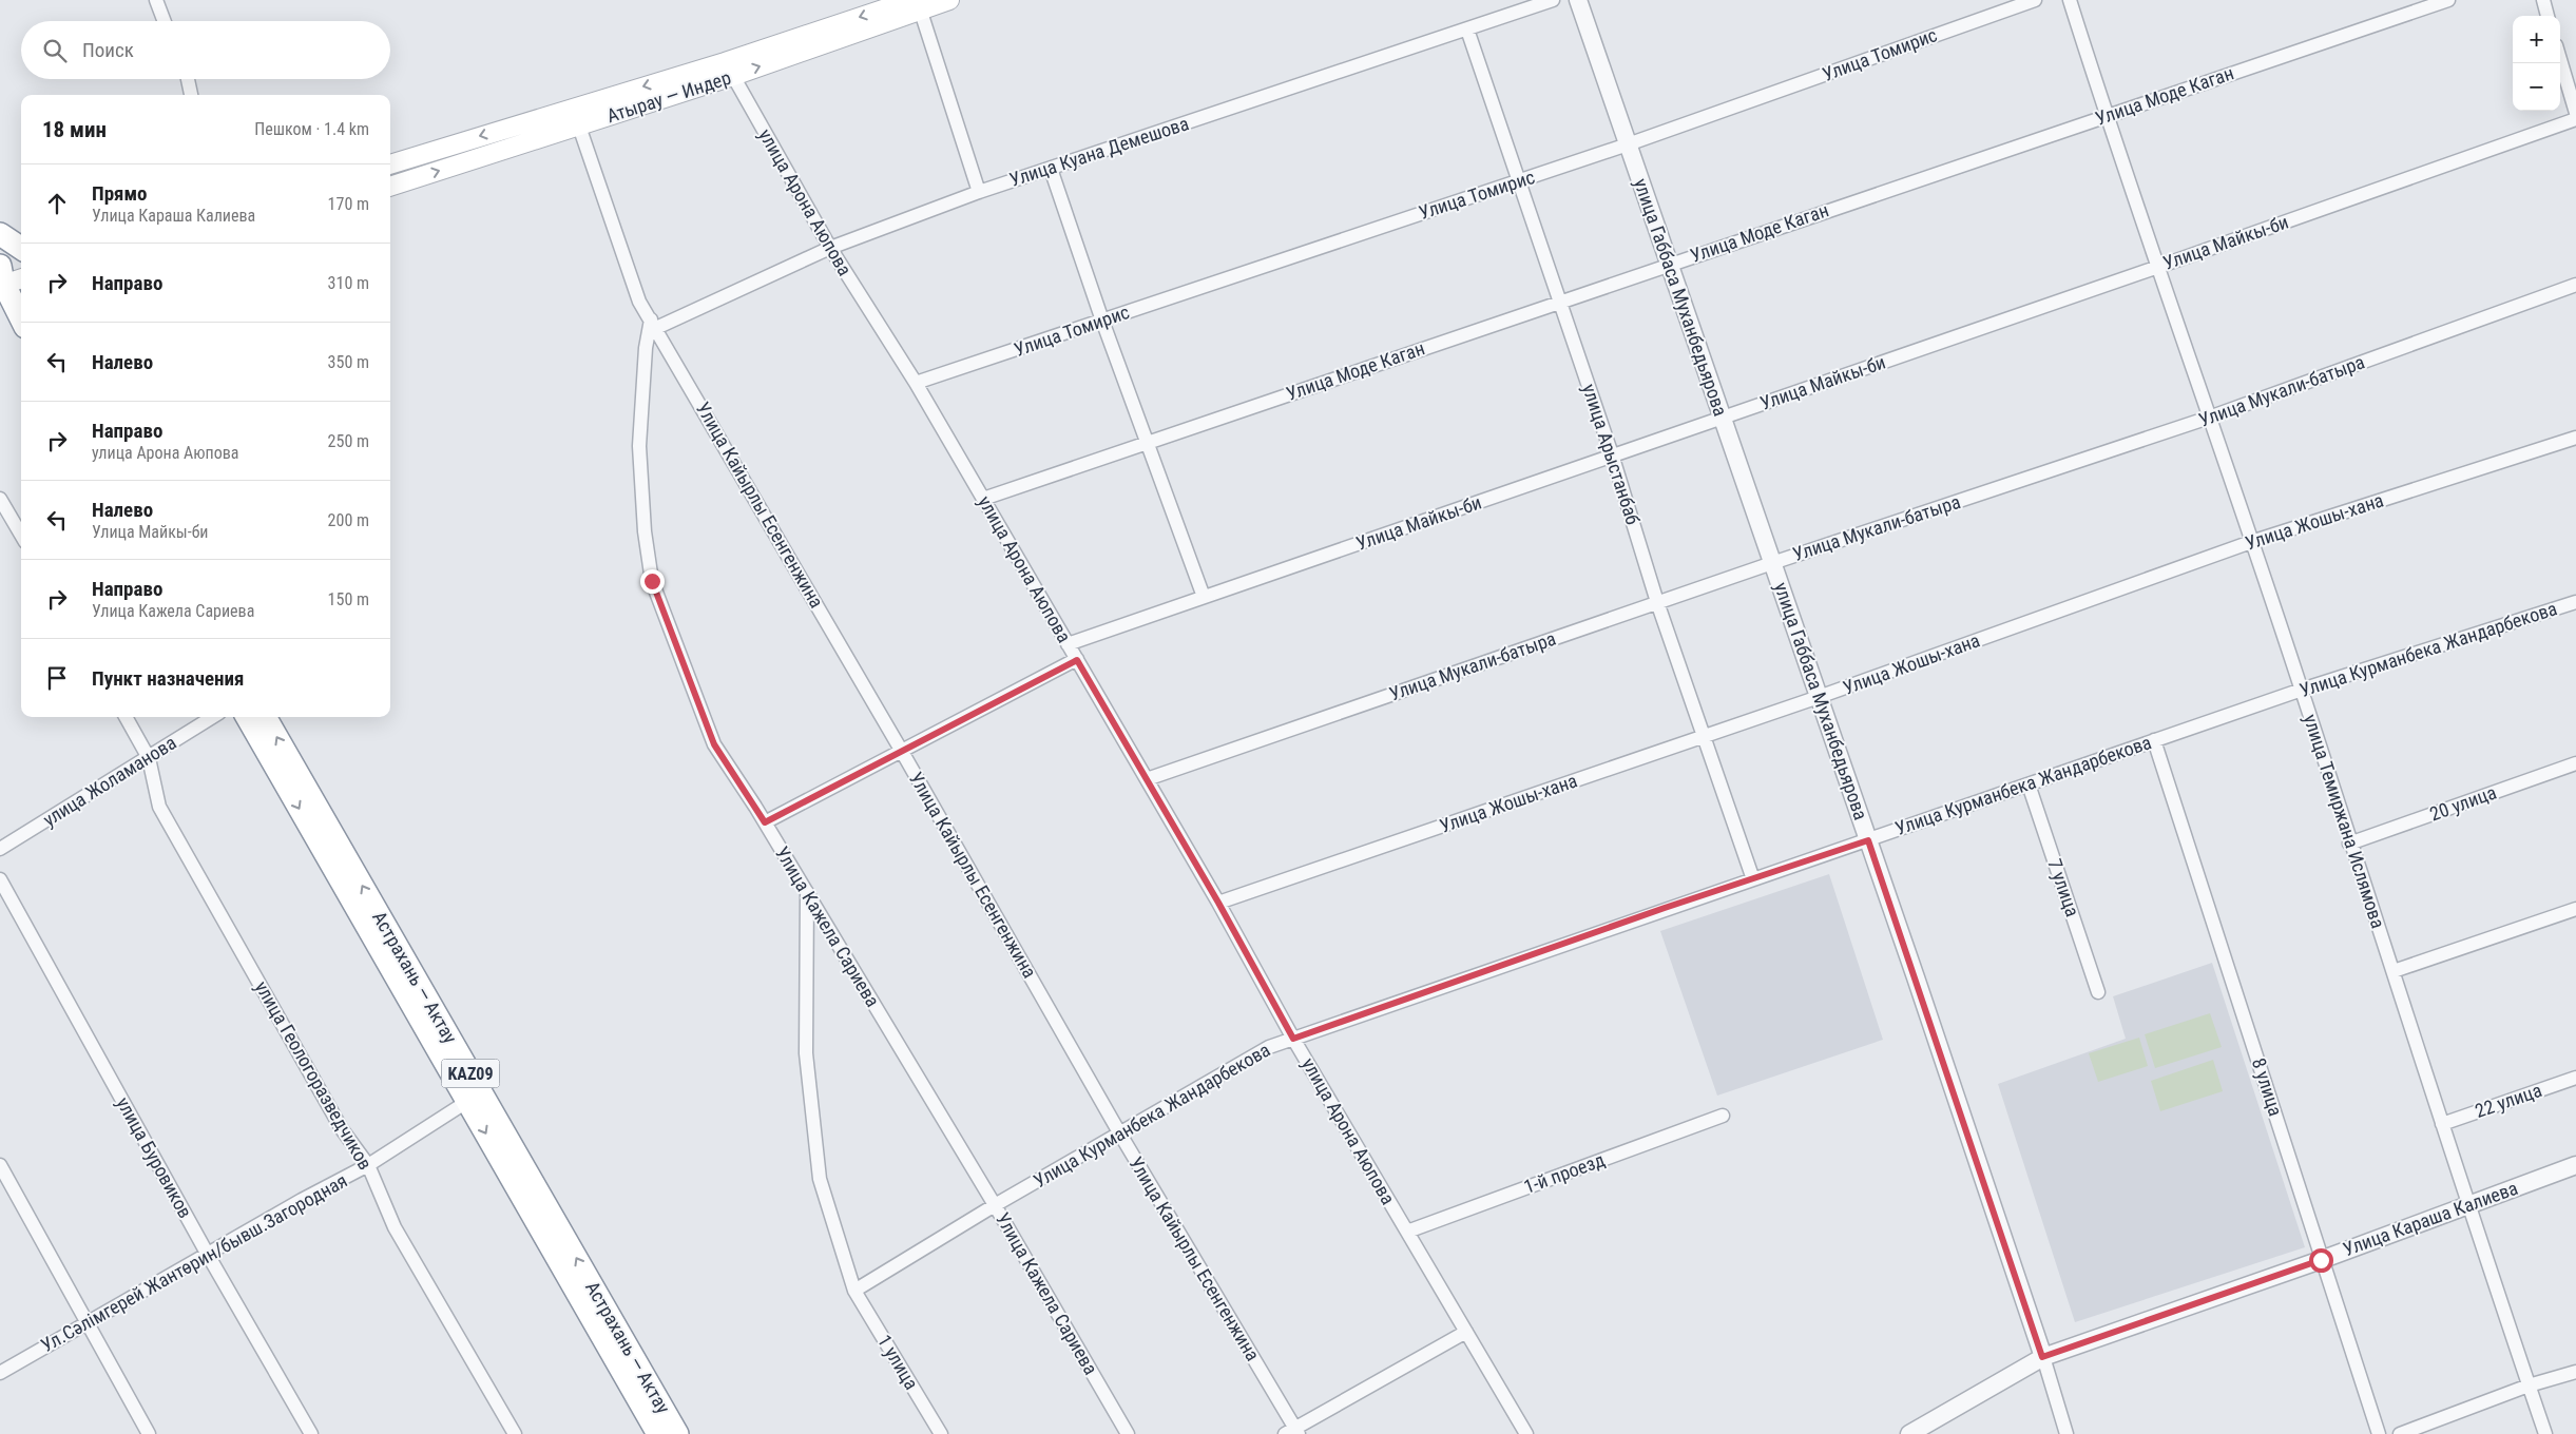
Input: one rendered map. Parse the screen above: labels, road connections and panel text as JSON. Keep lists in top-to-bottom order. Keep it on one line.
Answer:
{"streets":{"highway":["Астрахань — Актау","KAZ09"],"main road":["Атырау — Индер"],"street":["Улица Томирис","Улица Моде Каган","Улица Куана Демешова","улица Арона Аюпова","Улица Майкы-би","улица Габбаса Муханбедьярова","Улица Мукали-батыра","улица Арыстанбаб","Улица Кайырлы Есенгенжина","Улица Жошы-хана","Улица Курманбека Жандарбекова","улица Жоламанова","20 улица","улица Темиржана Ислямова","7 улица","Улица Кажела Сариева","улица Геологоразведчиков","8 улица","22 улица","улица Буровиков","1-й проезд","Улица Караша Калиева","Ул.Сәлімгерей Жантөрин/бывш.Загородная","1 улица"]},"crossings":[["Улица Томирис","улица Арона Аюпова"],["Улица Томирис","улица Габбаса Муханбедьярова"],["Улица Томирис","улица Арыстанбаб"],["Улица Моде Каган","улица Арона Аюпова"],["Улица Моде Каган","улица Габбаса Муханбедьярова"],["Улица Моде Каган","улица Арыстанбаб"],["Улица Моде Каган","улица Темиржана Ислямова"],["Атырау — Индер","улица Арона Аюпова"],["Атырау — Индер","Улица Кайырлы Есенгенжина"],["Улица Куана Демешова","улица Арона Аюпова"],["Улица Куана Демешова","улица Арыстанбаб"],["Улица Куана Демешова","Улица Кайырлы Есенгенжина"],["Улица Куана Демешова","Улица Кажела Сариева"],["улица Арона Аюпова","Улица Майкы-би"],["улица Арона Аюпова","Улица Мукали-батыра"],["улица Арона Аюпова","Улица Жошы-хана"],["улица Арона Аюпова","Улица Курманбека Жандарбекова"],["улица Арона Аюпова","1-й проезд"],["Улица Майкы-би","улица Габбаса Муханбедьярова"],["Улица Майкы-би","улица Арыстанбаб"],["Улица Майкы-би","улица Темиржана Ислямова"],["улица Габбаса Муханбедьярова","Улица Мукали-батыра"],["улица Габбаса Муханбедьярова","Улица Жошы-хана"],["улица Габбаса Муханбедьярова","Улица Курманбека Жандарбекова"],["улица Габбаса Муханбедьярова","Улица Караша Калиева"],["Улица Мукали-батыра","улица Арыстанбаб"],["Улица Мукали-батыра","улица Темиржана Ислямова"],["улица Арыстанбаб","Улица Жошы-хана"],["улица Арыстанбаб","Улица Курманбека Жандарбекова"],["Улица Кайырлы Есенгенжина","Улица Курманбека Жандарбекова"],["Улица Кайырлы Есенгенжина","Улица Кажела Сариева"],["Улица Жошы-хана","улица Темиржана Ислямова"],["Улица Курманбека Жандарбекова","улица Темиржана Ислямова"],["Улица Курманбека Жандарбекова","7 улица"],["Улица Курманбека Жандарбекова","Улица Кажела Сариева"],["Улица Курманбека Жандарбекова","8 улица"],["Улица Курманбека Жандарбекова","1 улица"],["улица Жоламанова","улица Геологоразведчиков"],["20 улица","улица Темиржана Ислямова"],["улица Темиржана Ислямова","22 улица"],["улица Темиржана Ислямова","Улица Караша Калиева"],["Улица Кажела Сариева","1 улица"],["Астрахань — Актау","Ул.Сәлімгерей Жантөрин/бывш.Загородная"],["улица Геологоразведчиков","Ул.Сәлімгерей Жантөрин/бывш.Загородная"],["8 улица","Улица Караша Калиева"],["улица Буровиков","Ул.Сәлімгерей Жантөрин/бывш.Загородная"]],"page":{"map_buttons":["+","−"],"search":"Поиск","heading":["18 мин","Пешком · 1.4 km"],"list":[["Прямо","Улица Караша Калиева","170 m"],["Направо","310 m"],["Налево","350 m"],["Направо","улица Арона Аюпова","250 m"],["Налево","Улица Майкы-би","200 m"],["Направо","Улица Кажела Сариева","150 m"],"Пункт назначения"]}}
